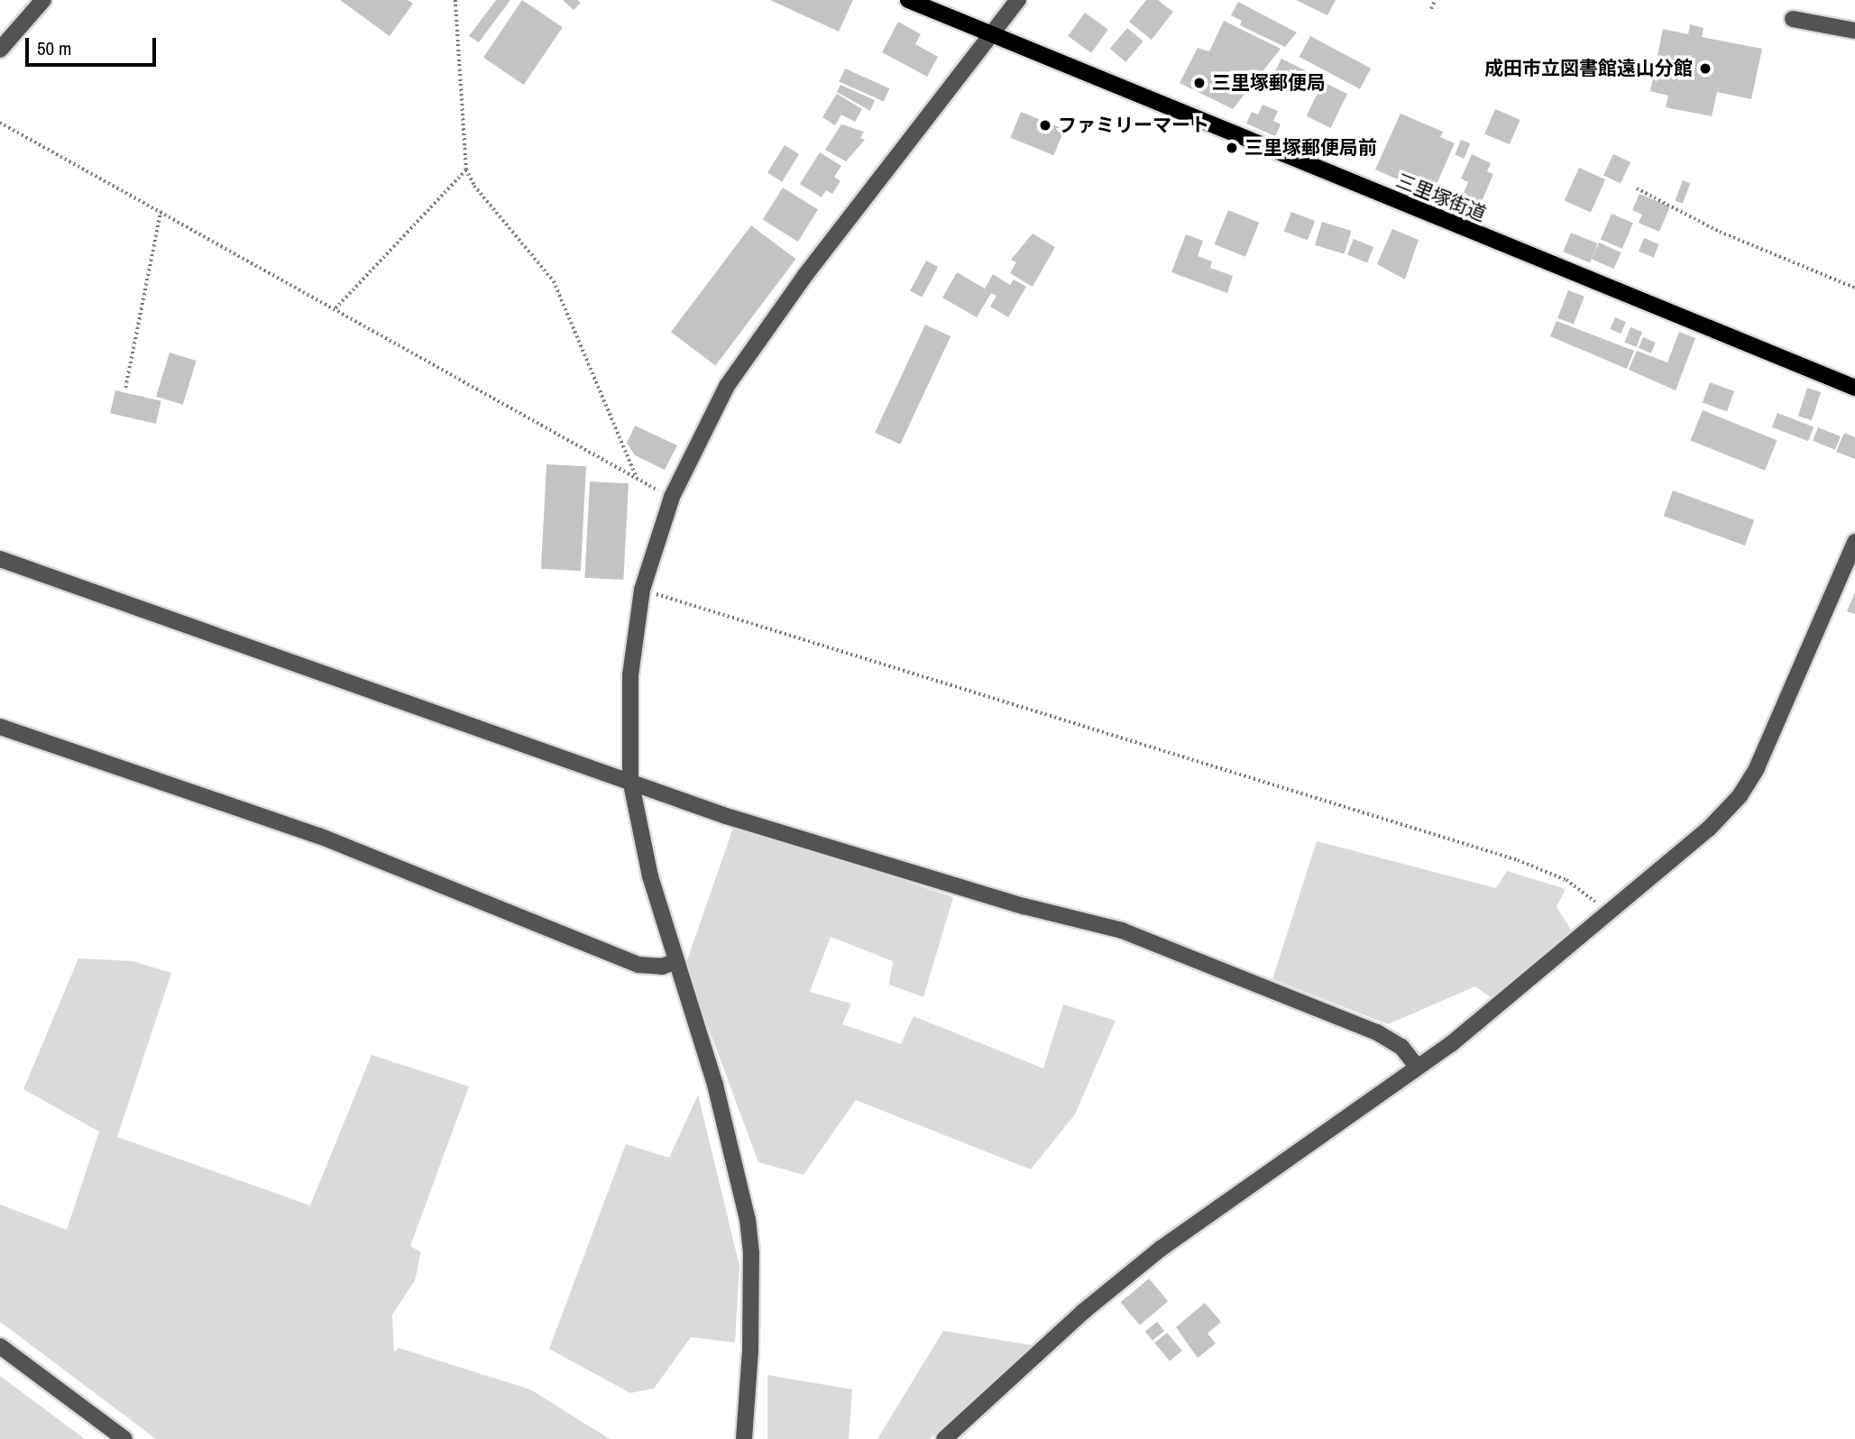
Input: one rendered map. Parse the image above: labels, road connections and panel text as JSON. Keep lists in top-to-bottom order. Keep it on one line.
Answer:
{"streets":{"main road":["三里塚街道"]},"places":["成田市立図書館遠山分館","三里塚郵便局","ファミリーマート","三里塚郵便局前"],"scale_bar":"50 m"}
